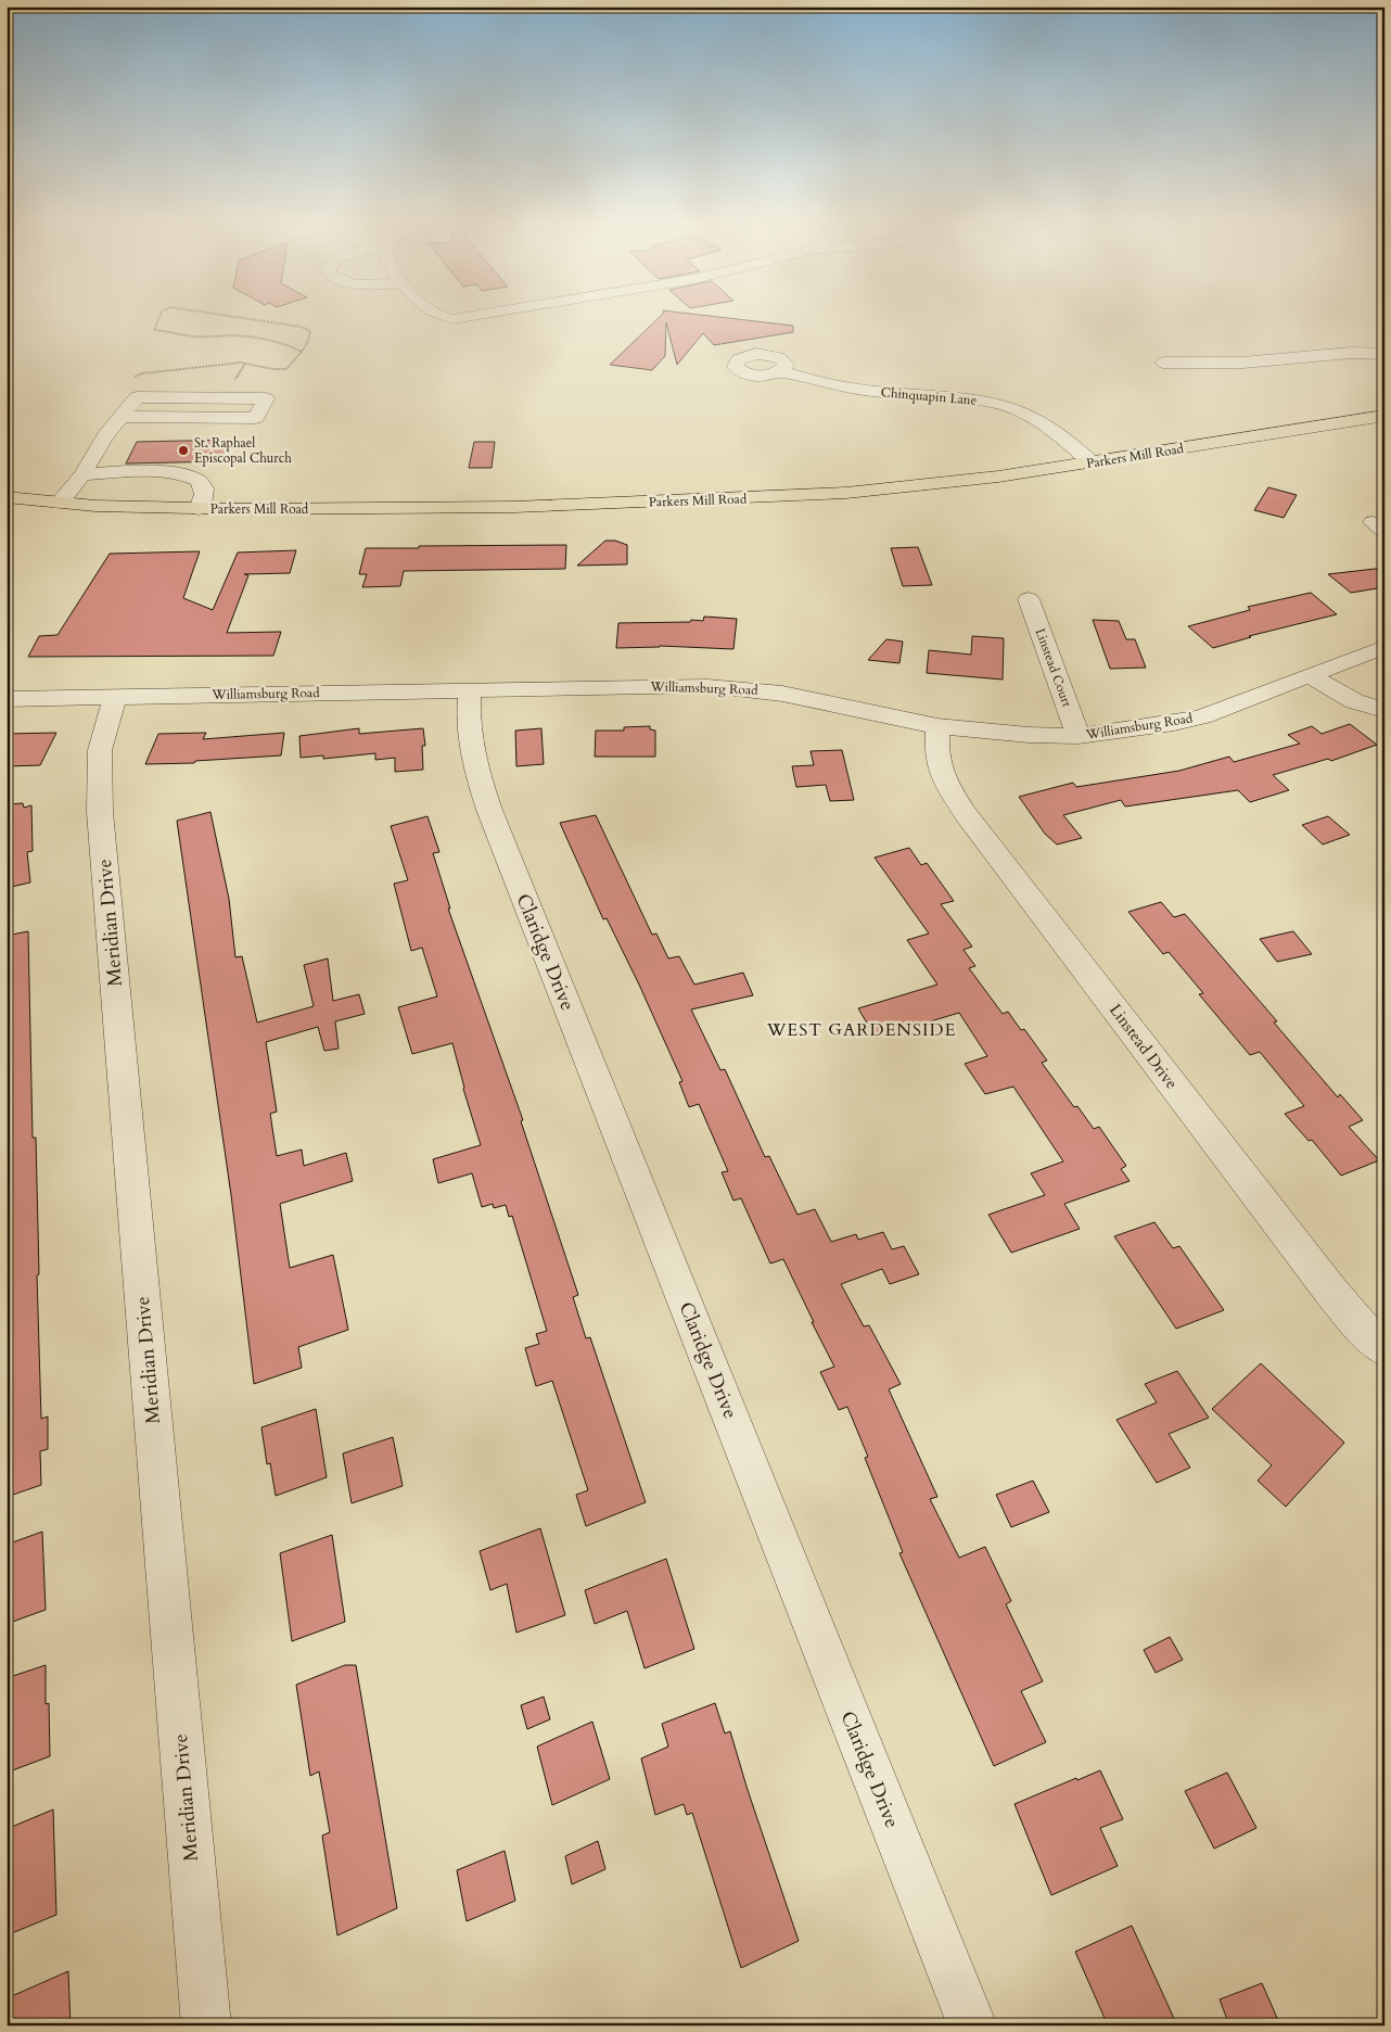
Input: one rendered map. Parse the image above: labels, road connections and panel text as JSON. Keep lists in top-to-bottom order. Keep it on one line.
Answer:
{"streets":{"main road":["Parkers Mill Road"],"street":["Chinquapin Lane","Linstead Court","Williamsburg Road","Meridian Drive","Claridge Drive","Linstead Drive"]},"crossings":[["Chinquapin Lane","Parkers Mill Road"],["Linstead Court","Williamsburg Road"],["Williamsburg Road","Meridian Drive"],["Williamsburg Road","Claridge Drive"],["Williamsburg Road","Linstead Drive"]],"districts":["WEST GARDENSIDE"],"places":["St. Raphael Episcopal Church"]}
